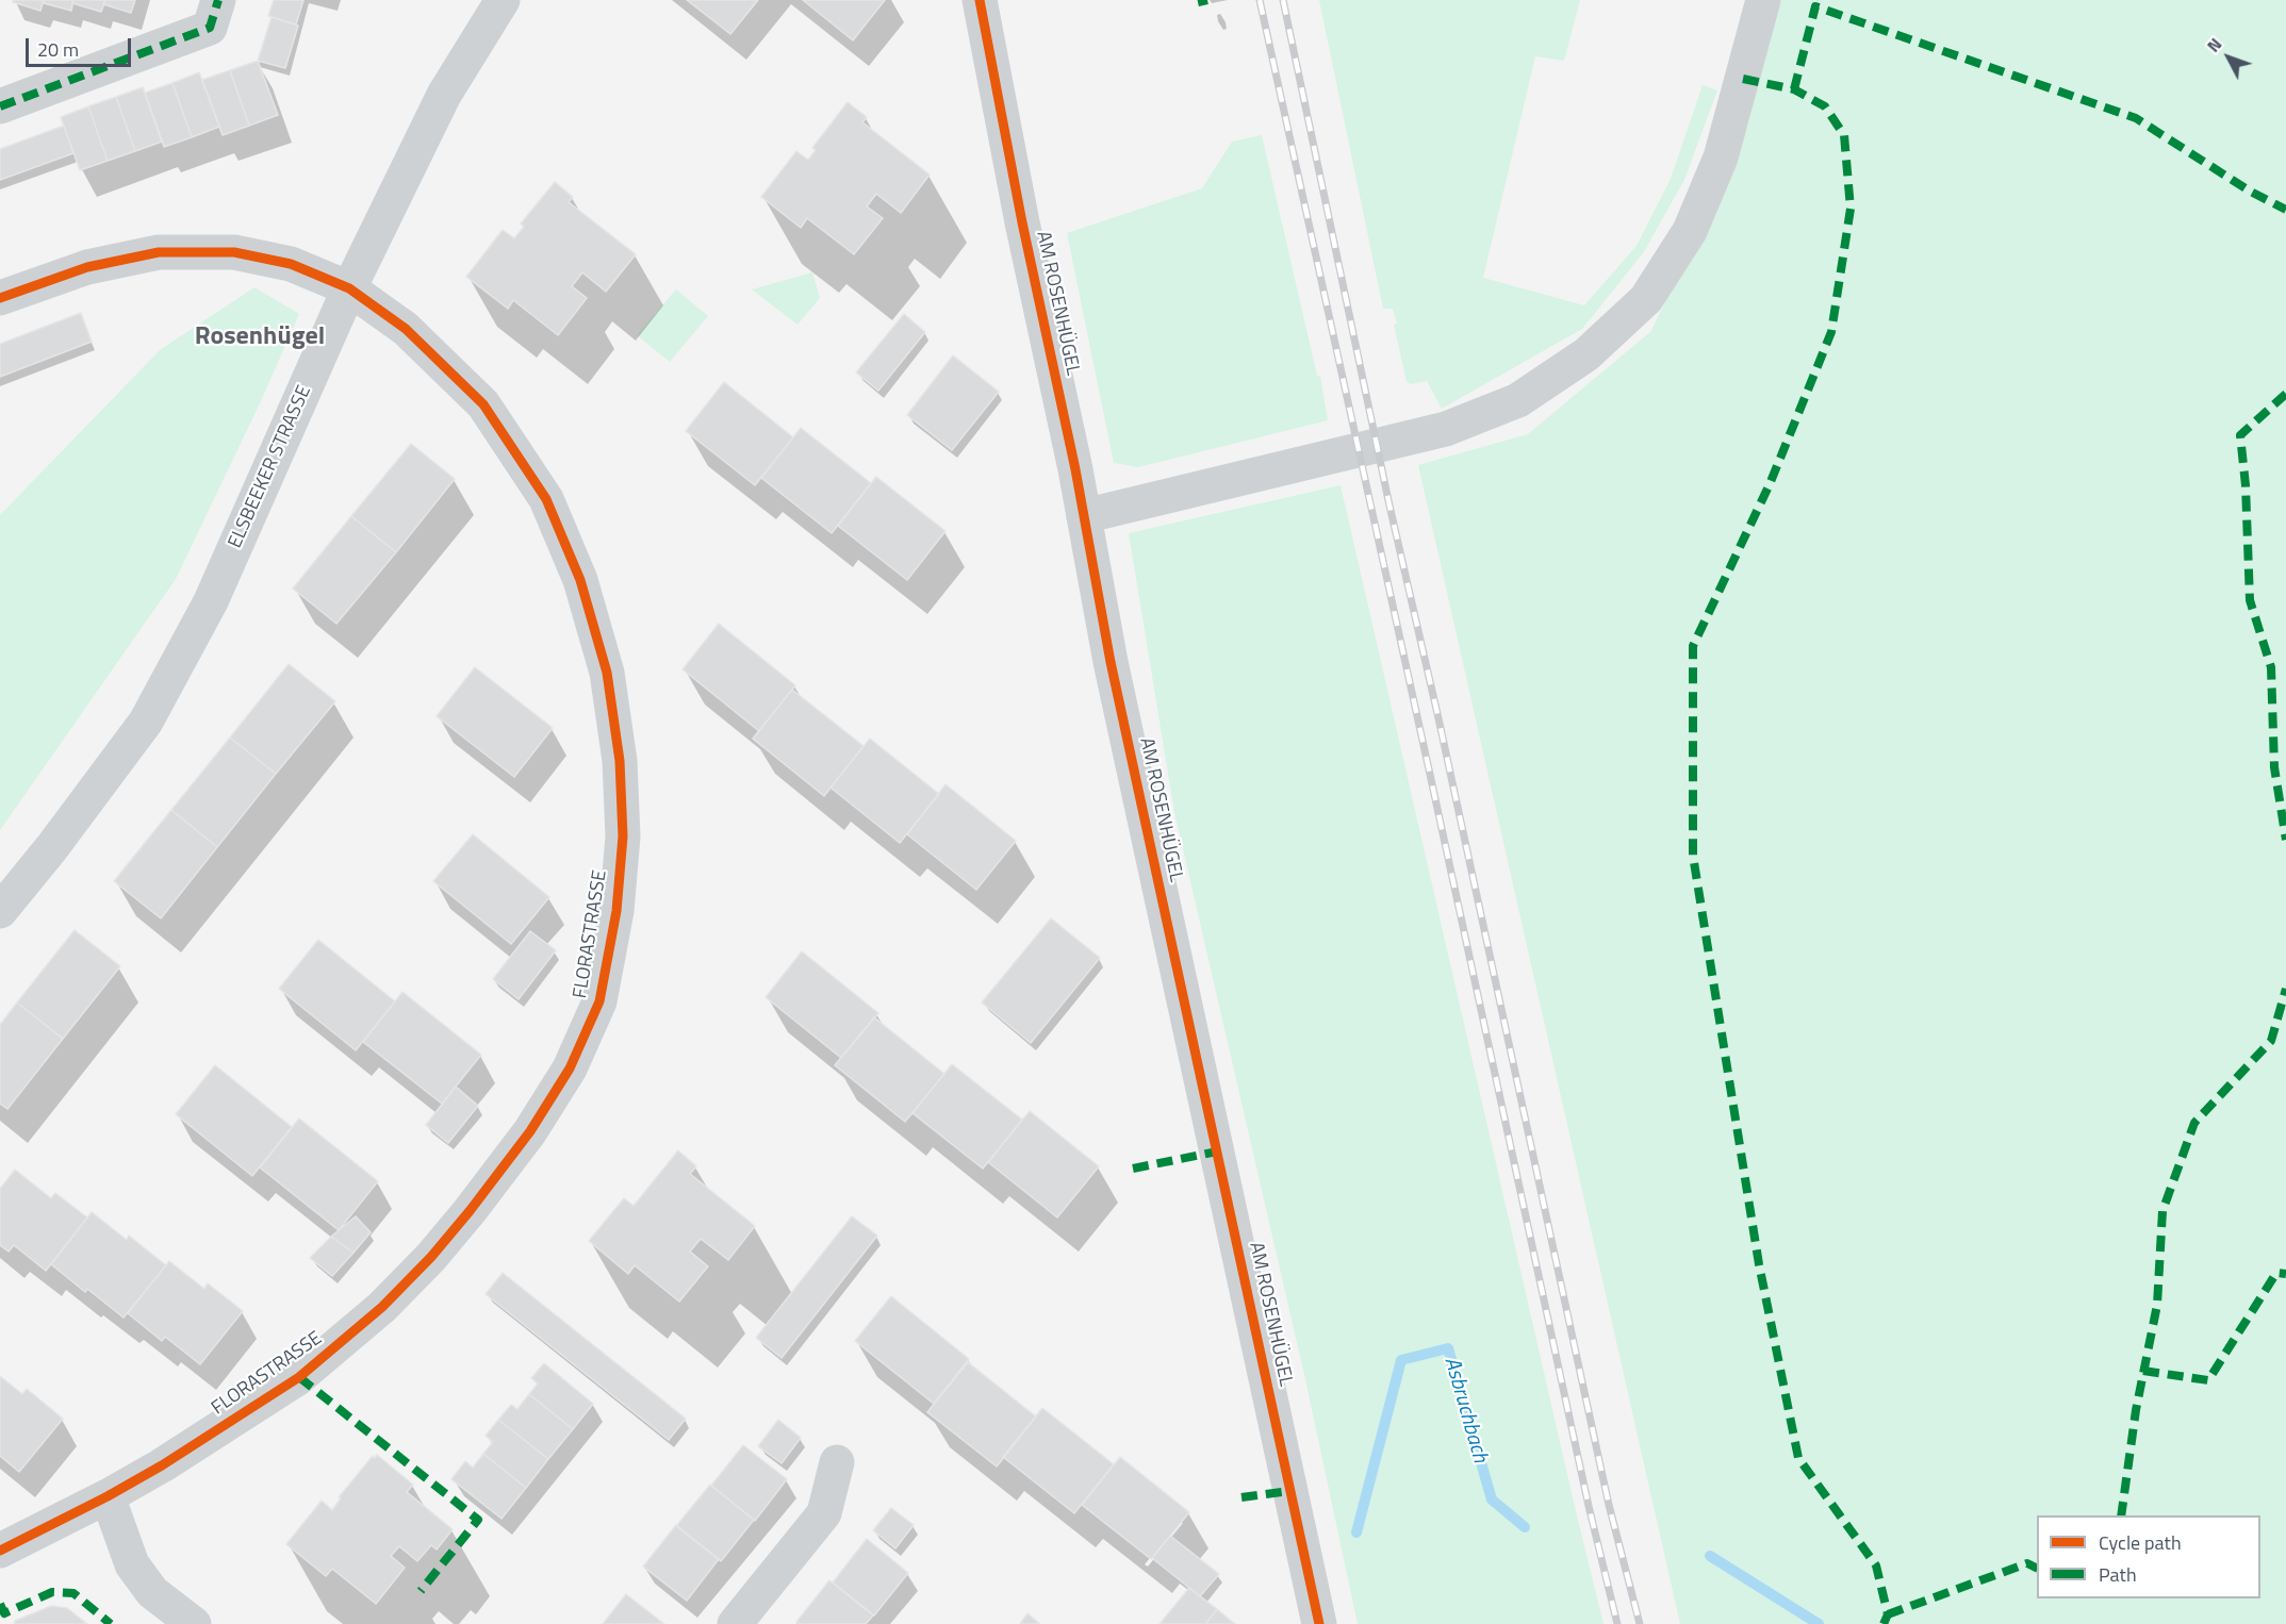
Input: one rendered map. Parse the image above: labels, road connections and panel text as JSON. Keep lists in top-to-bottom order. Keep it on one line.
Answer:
{"streets":{"street":["AM ROSENHÜGEL","ELSBEEKER STRASSE","FLORASTRASSE"]},"crossings":[["ELSBEEKER STRASSE","FLORASTRASSE"]],"districts":["Rosenhügel"],"water":["Asbruchbach"],"legend":["Cycle path","Path"],"scale_bar":"20 m","north":"top left"}
